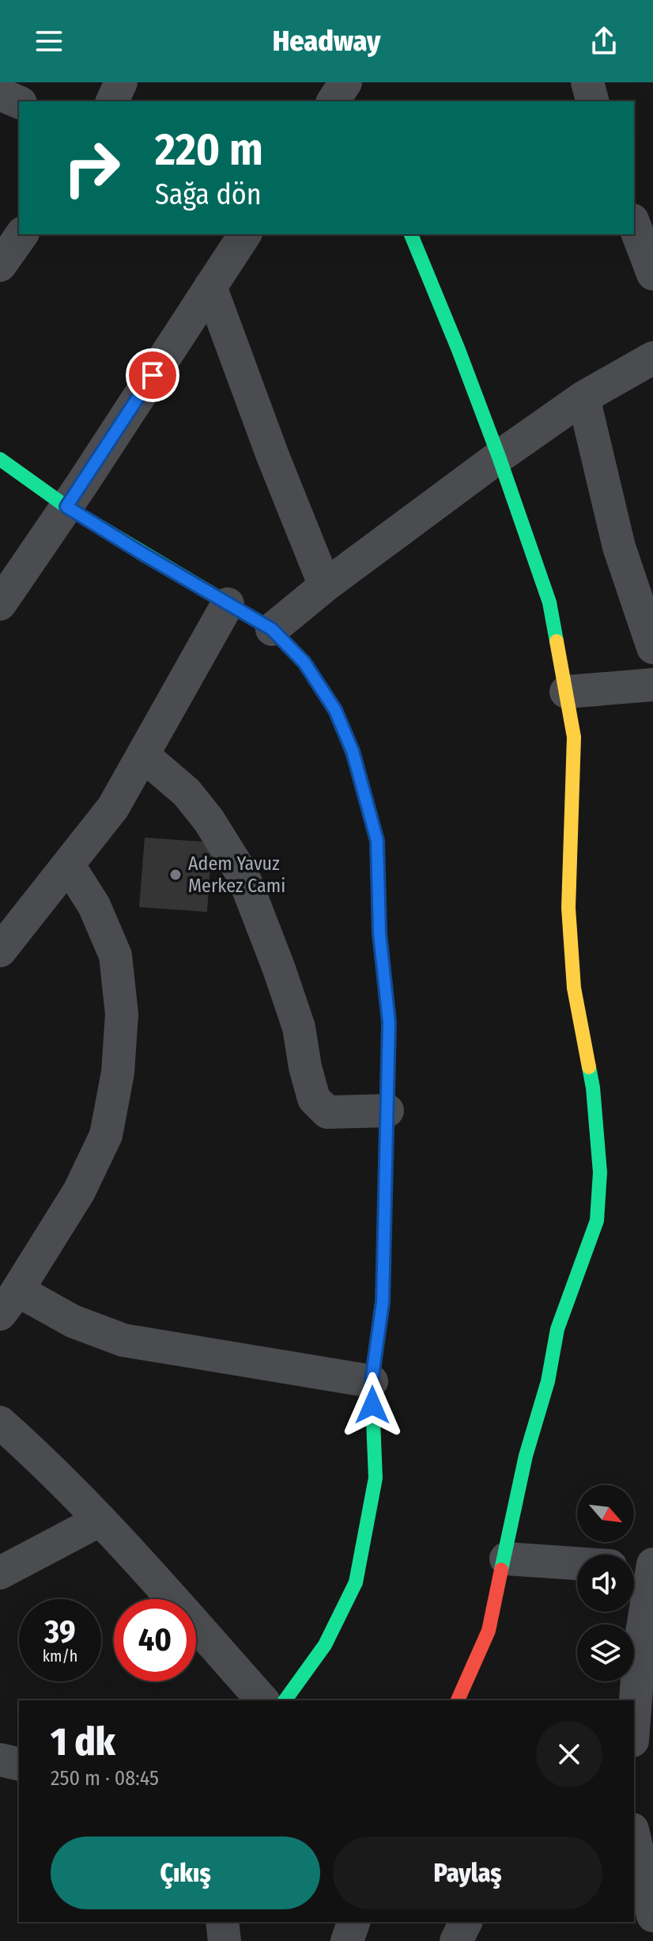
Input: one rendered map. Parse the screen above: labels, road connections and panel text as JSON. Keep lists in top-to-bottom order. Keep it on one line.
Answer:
{"places":["Adem Yavuz Merkez Cami"],"north":"bottom right","page":{"header":"Headway","turn":["220 m","Sağa dön"],"speed":"39 km/h","limit":"40","heading":["1 dk","250 m · 08:45"],"buttons":["Çıkış","Paylaş"]}}
